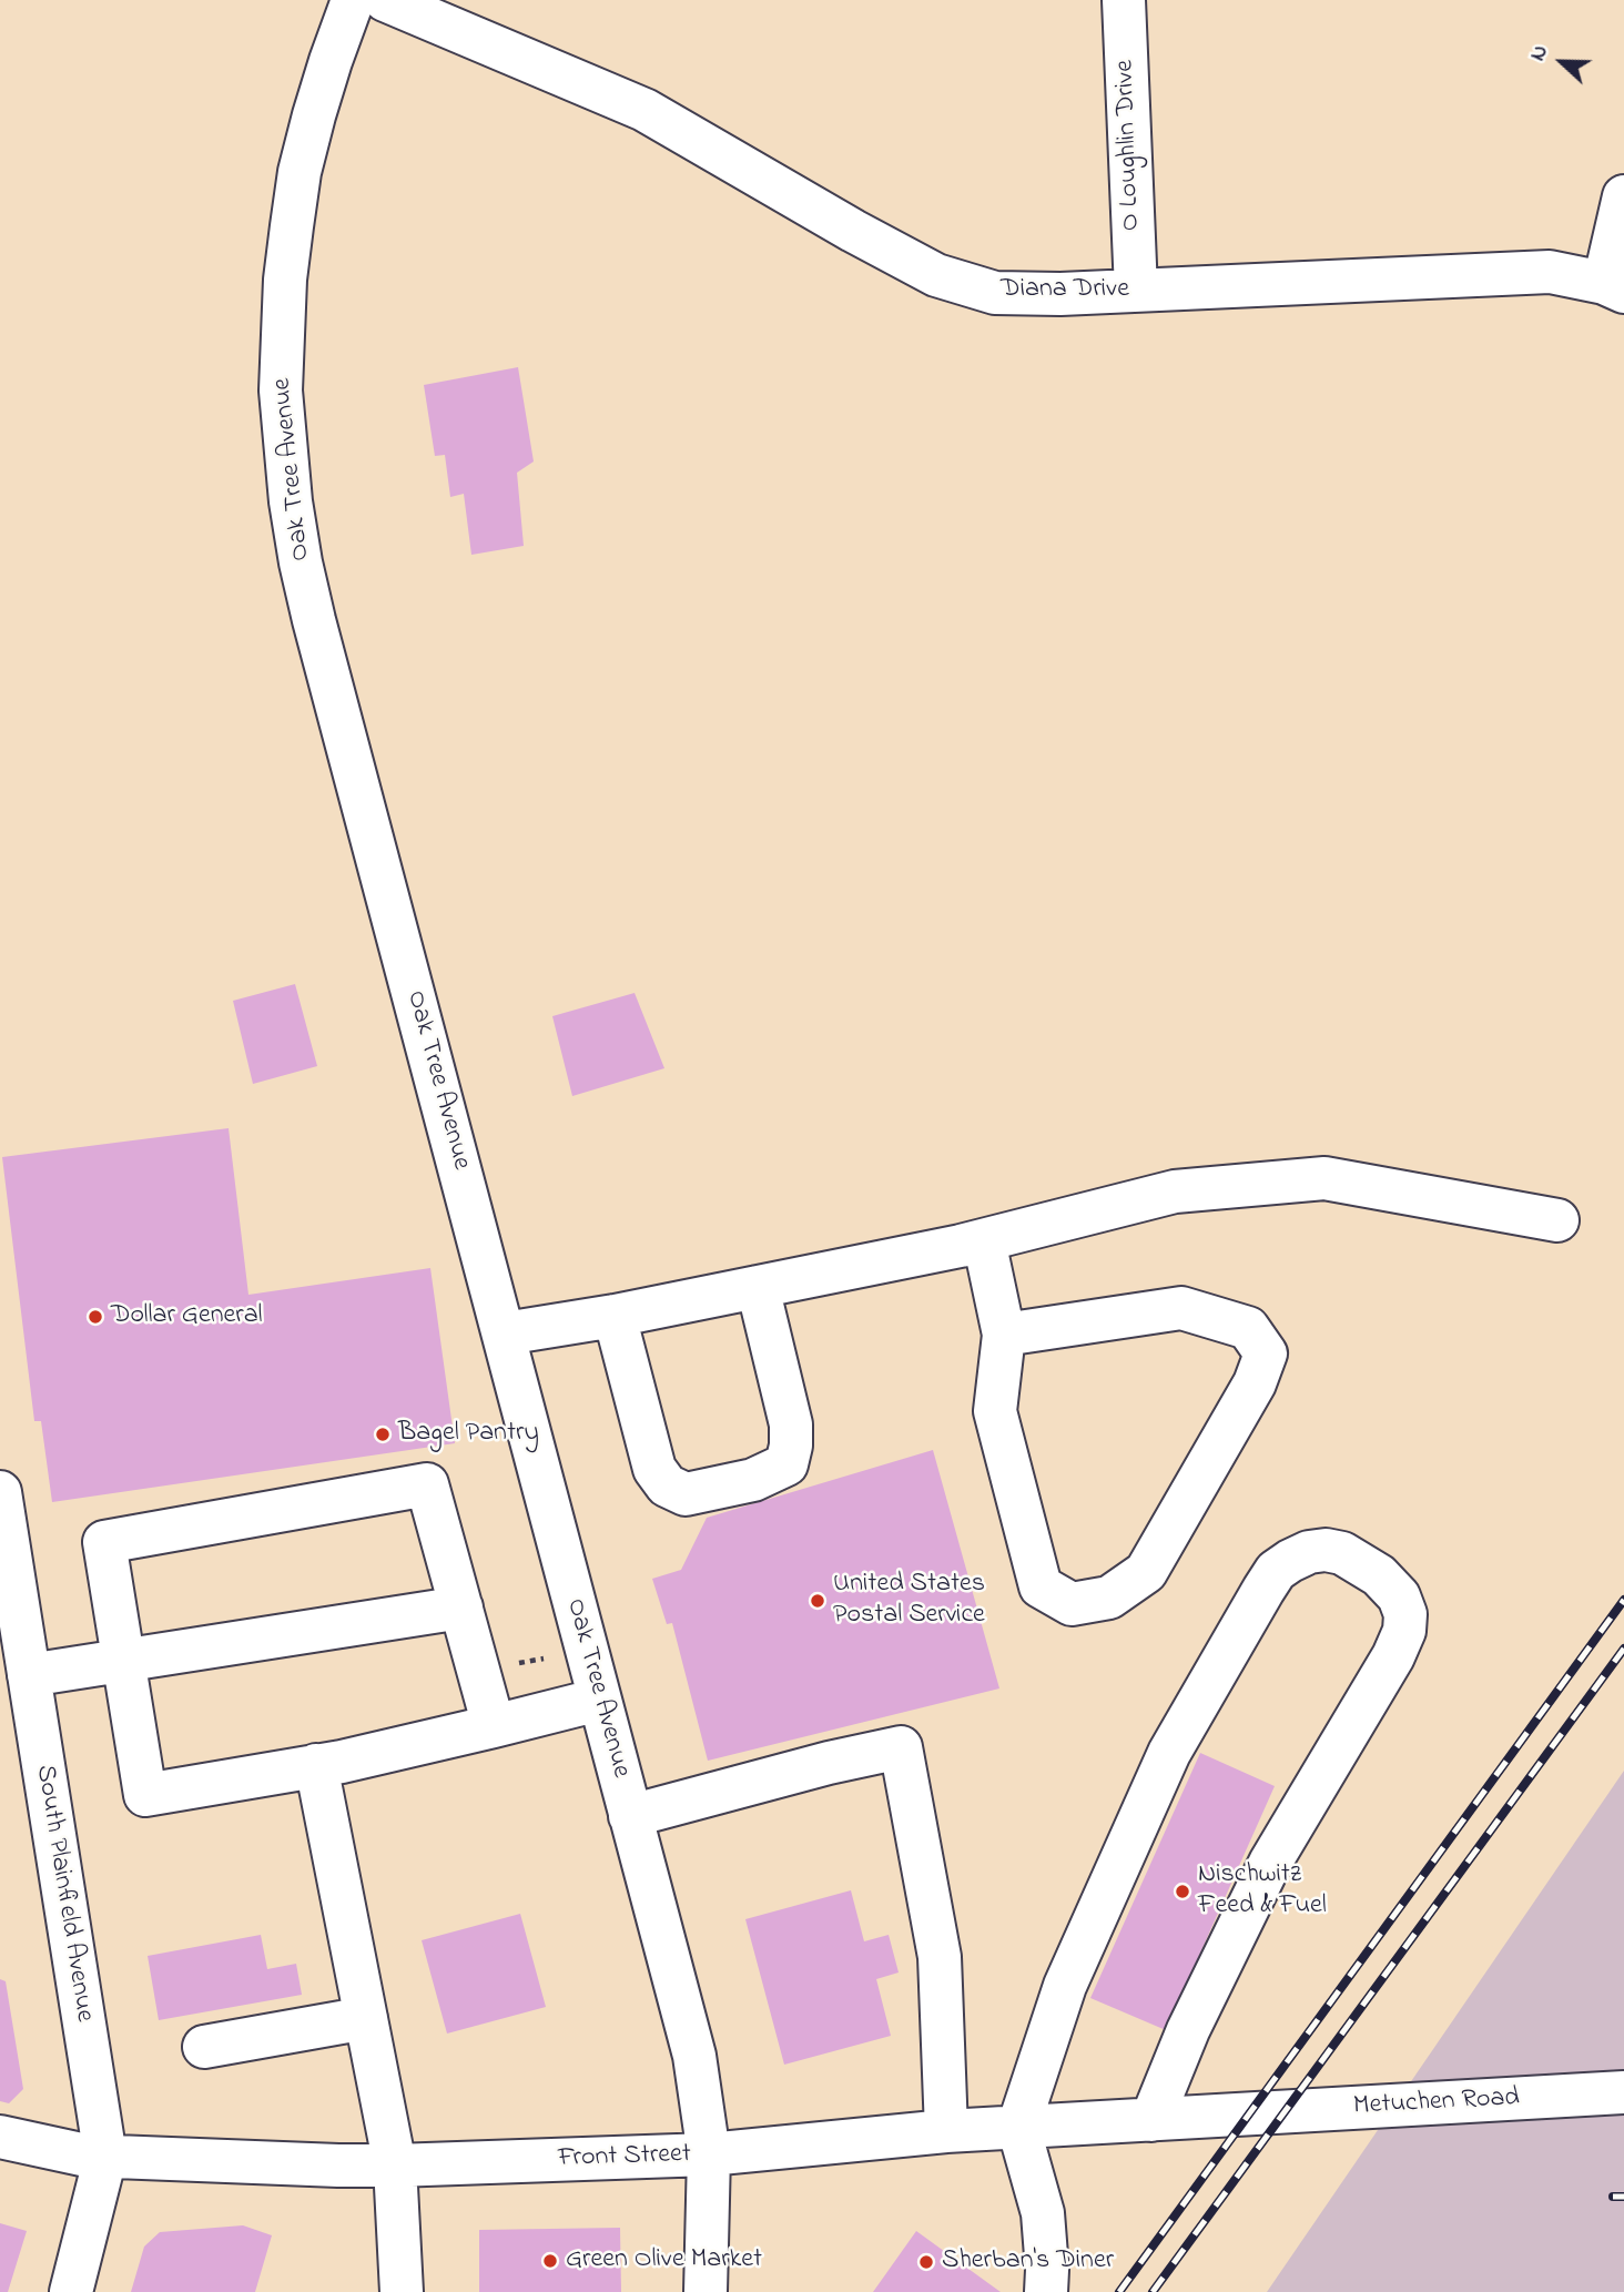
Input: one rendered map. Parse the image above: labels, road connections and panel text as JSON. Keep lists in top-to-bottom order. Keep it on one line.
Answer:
{"streets":{"street":["O Loughlin Drive","Diana Drive","Oak Tree Avenue","South Plainfield Avenue","Metuchen Road","Front Street"]},"crossings":[["O Loughlin Drive","Diana Drive"],["Oak Tree Avenue","Front Street"],["South Plainfield Avenue","Front Street"],["Metuchen Road","Front Street"]],"places":["Dollar General","Bagel Pantry","United States Postal Service","Nischwitz Feed & Fuel","Green Olive Market","Sherban's Diner"],"north":"left"}
